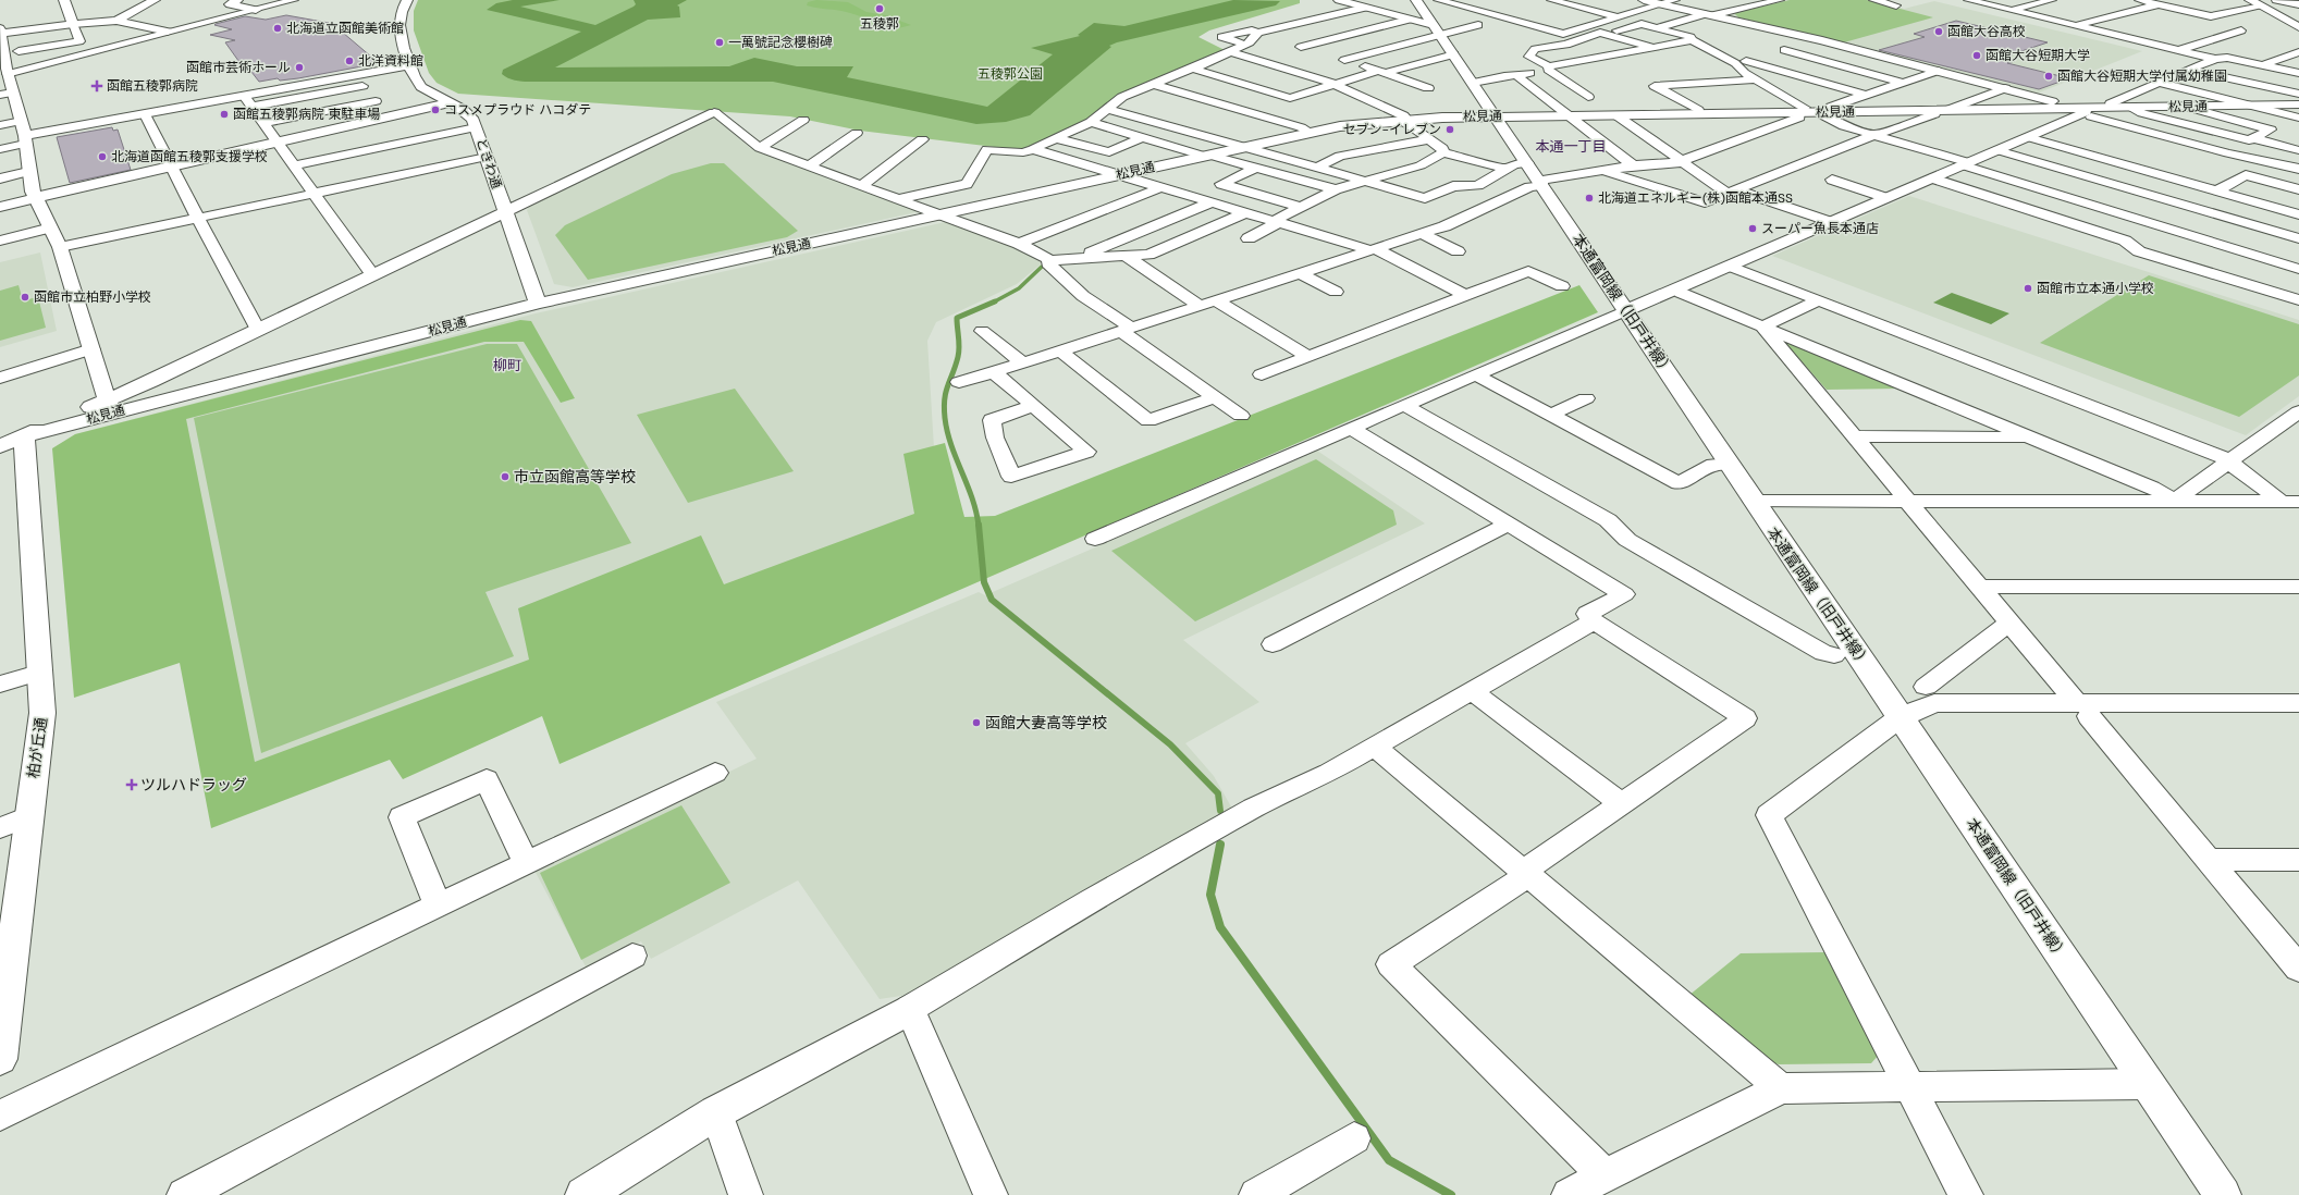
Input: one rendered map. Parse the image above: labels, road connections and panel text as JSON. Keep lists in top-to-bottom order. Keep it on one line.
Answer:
{"streets":{"street":["松見通","ときわ通","本通富岡線（旧戸井線）","柏が丘通"]},"crossings":[["松見通","ときわ通"],["松見通","本通富岡線（旧戸井線）"]],"districts":["本通一丁目","柳町"],"parks":["五稜郭公園"],"places":{"other":["五稜郭","北海道立函館美術館","函館大谷高校","一萬號記念櫻樹碑","函館大谷短期大学","北洋資料館","函館市芸術ホール","函館大谷短期大学付属幼稚園","コスメプラウド ハコダテ","函館五稜郭病院 東駐車場","セブン-イレブン","北海道函館五稜郭支援学校","北海道エネルギー(株)函館本通SS","スーパー魚長本通店","函館市立本通小学校","函館市立柏野小学校","市立函館高等学校","函館大妻高等学校"],"health":["函館五稜郭病院","ツルハドラッグ"]}}
